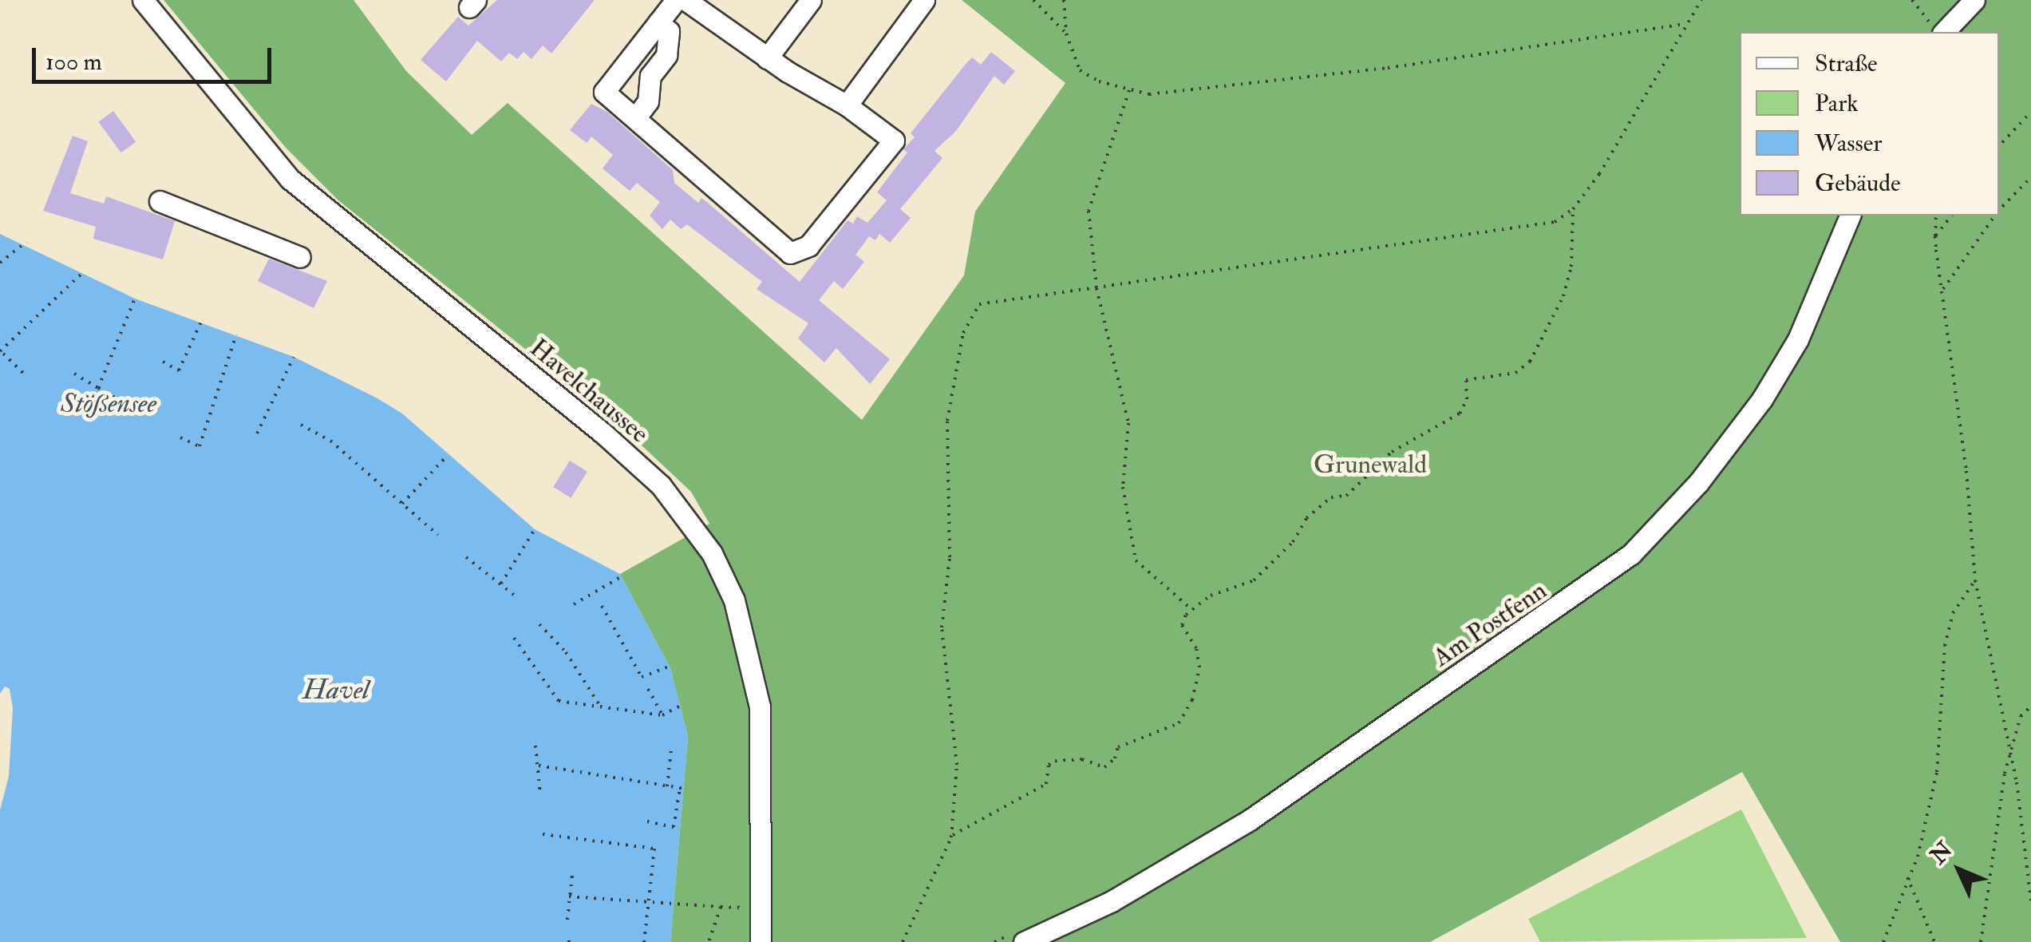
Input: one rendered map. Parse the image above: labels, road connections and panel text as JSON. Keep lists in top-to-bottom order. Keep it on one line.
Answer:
{"streets":{"street":["Havelchaussee","Am Postfenn"]},"water":["Stößensee","Havel"],"parks":["Grunewald"],"legend":["Straße","Park","Wasser","Gebäude"],"scale_bar":"100 m","north":"top left"}
